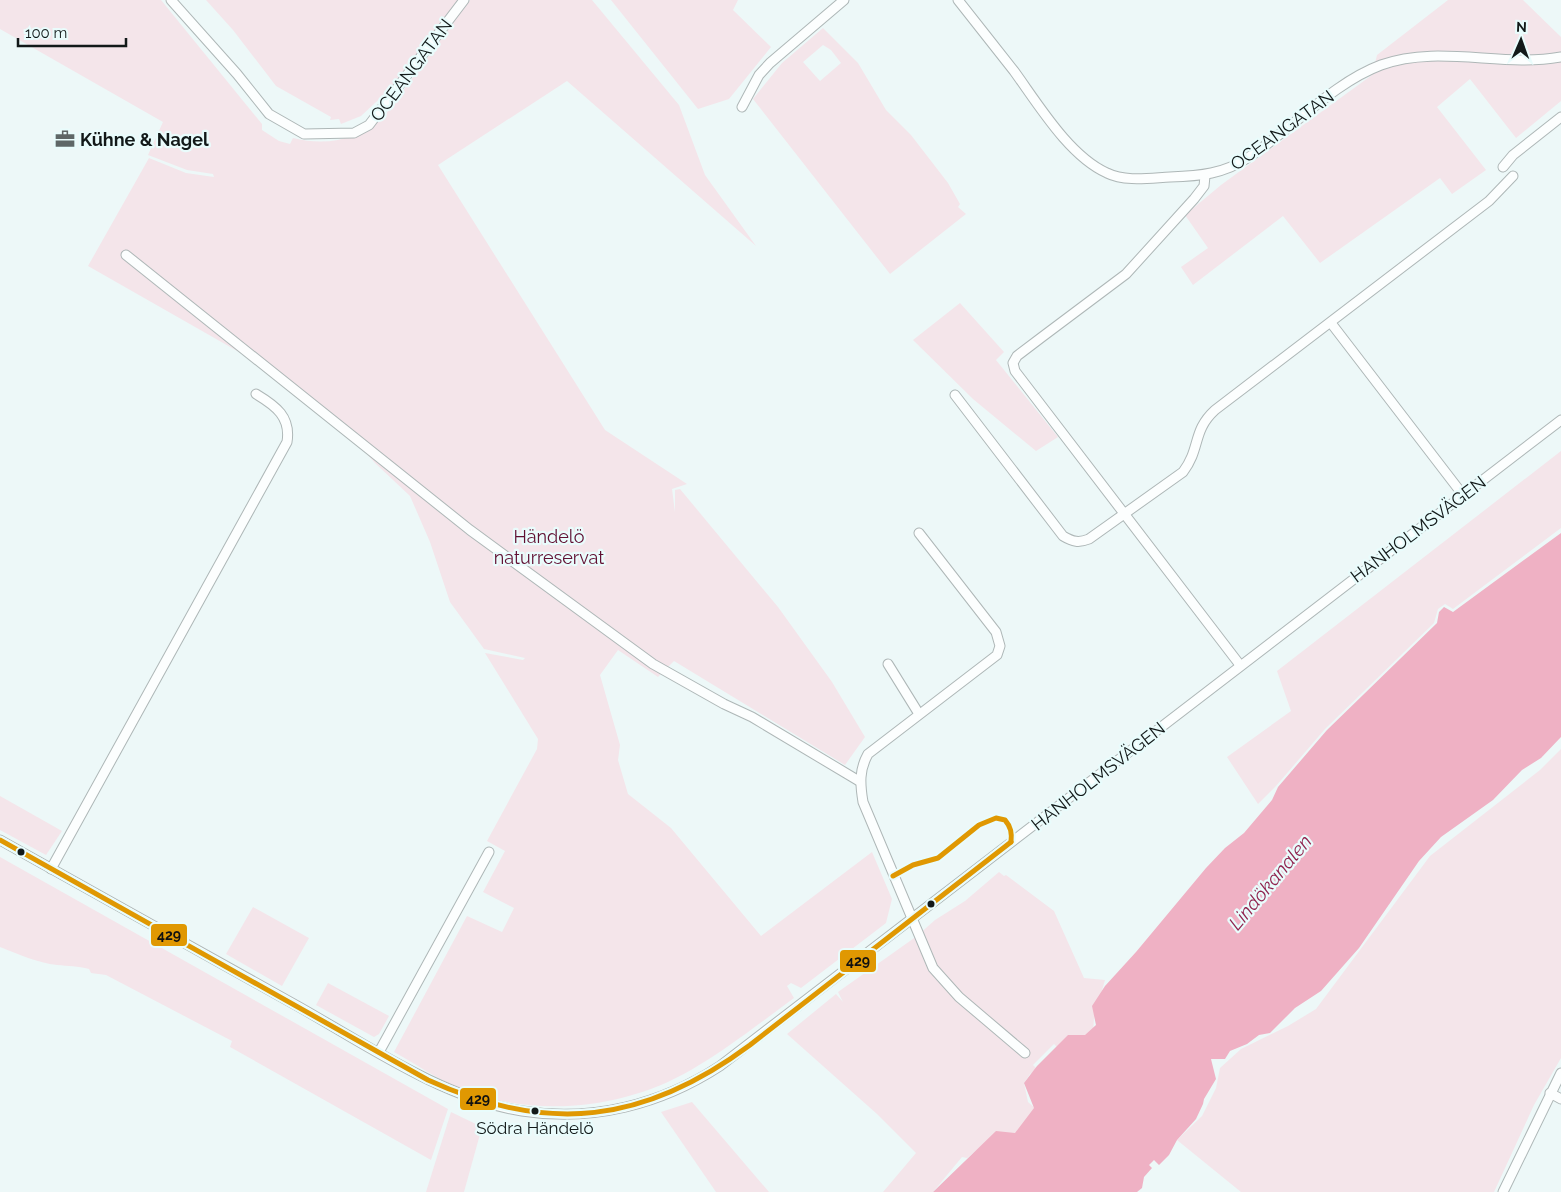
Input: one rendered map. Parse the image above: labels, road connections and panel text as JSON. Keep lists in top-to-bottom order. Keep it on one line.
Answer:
{"streets":{"street":["OCEANGATAN","HANHOLMSVÄGEN"]},"water":["Lindökanalen"],"parks":["Händelö naturreservat"],"places":{"office":["Kühne & Nagel"],"other":["Södra Händelö"]},"lines":["transit line 429"],"scale_bar":"100 m","north":"top"}
